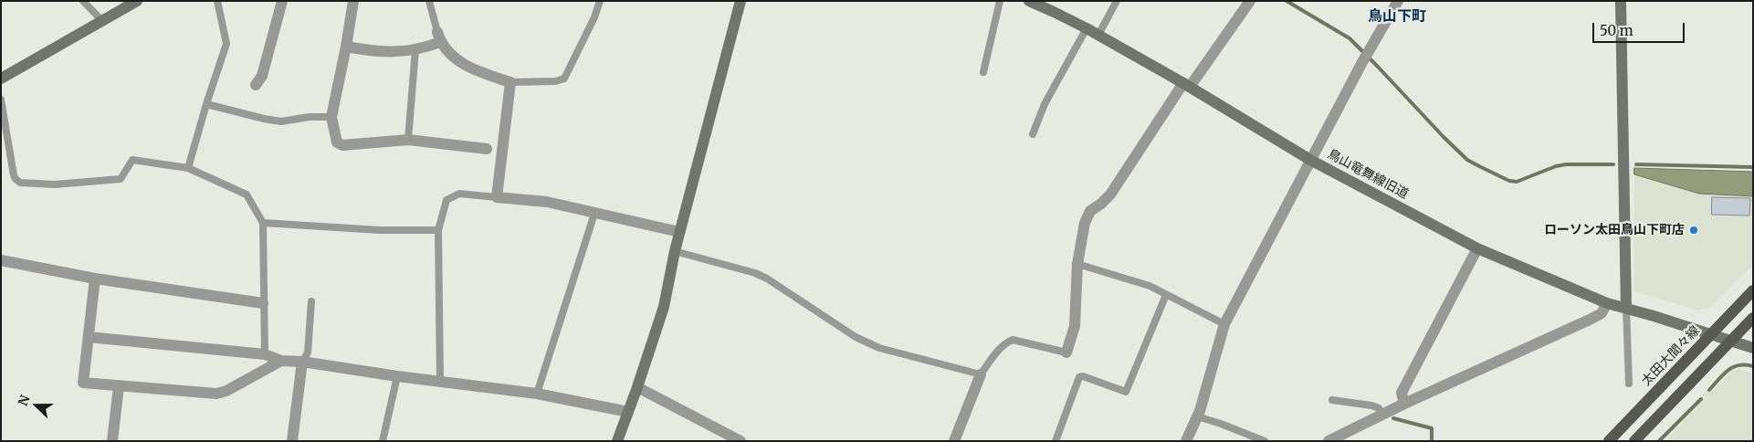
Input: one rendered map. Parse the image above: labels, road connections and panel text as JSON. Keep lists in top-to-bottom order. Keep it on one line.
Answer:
{"streets":{"main road":["太田大間々線"],"street":["鳥山竜舞線旧道"]},"crossings":[["鳥山竜舞線旧道","太田大間々線"]],"districts":["鳥山下町"],"places":["ローソン太田鳥山下町店"],"scale_bar":"50 m","north":"left"}
